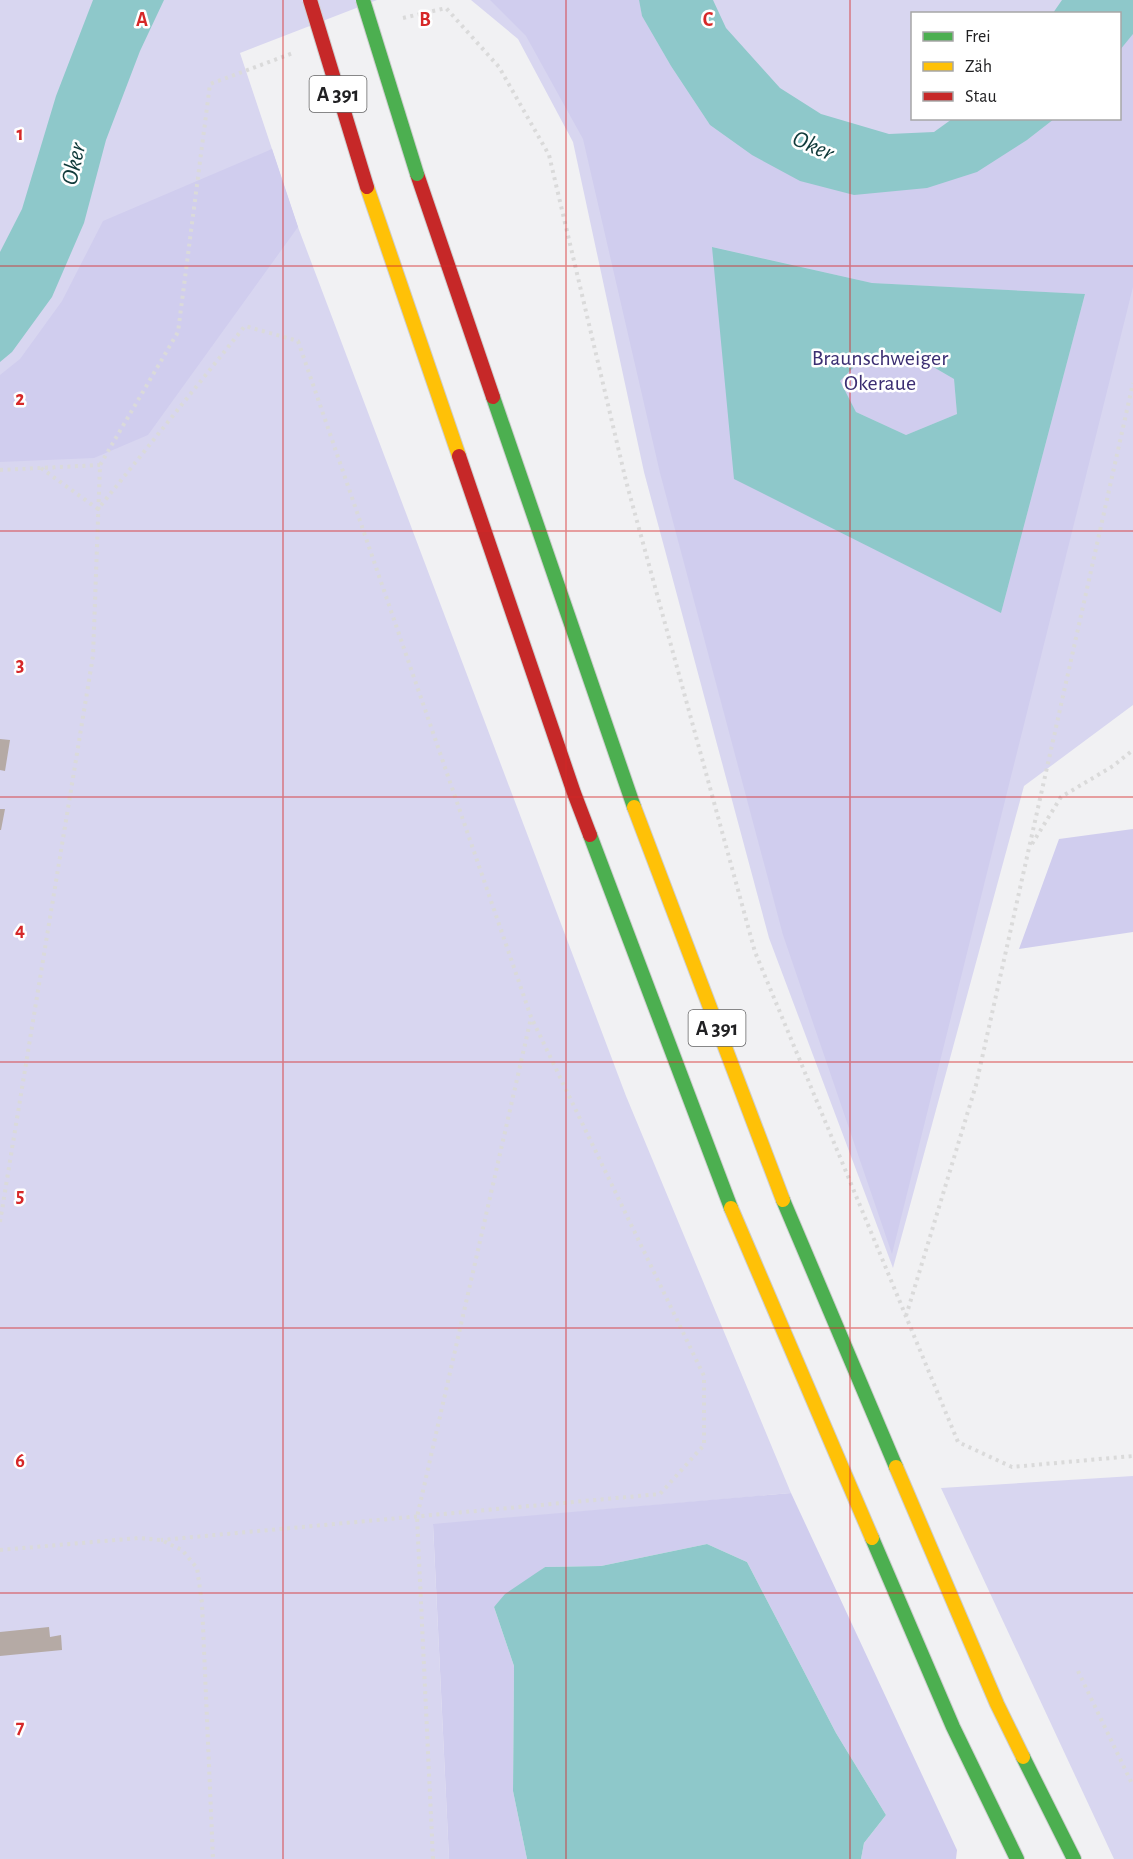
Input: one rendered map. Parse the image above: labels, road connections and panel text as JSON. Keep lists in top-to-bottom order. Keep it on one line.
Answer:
{"streets":{"highway":["A 391"]},"water":["Oker"],"parks":["Braunschweiger Okeraue"],"legend":["Frei","Zäh","Stau"],"grid":{"columns":["A","B","C"],"rows":["1","2","3","4","5","6","7"]}}
